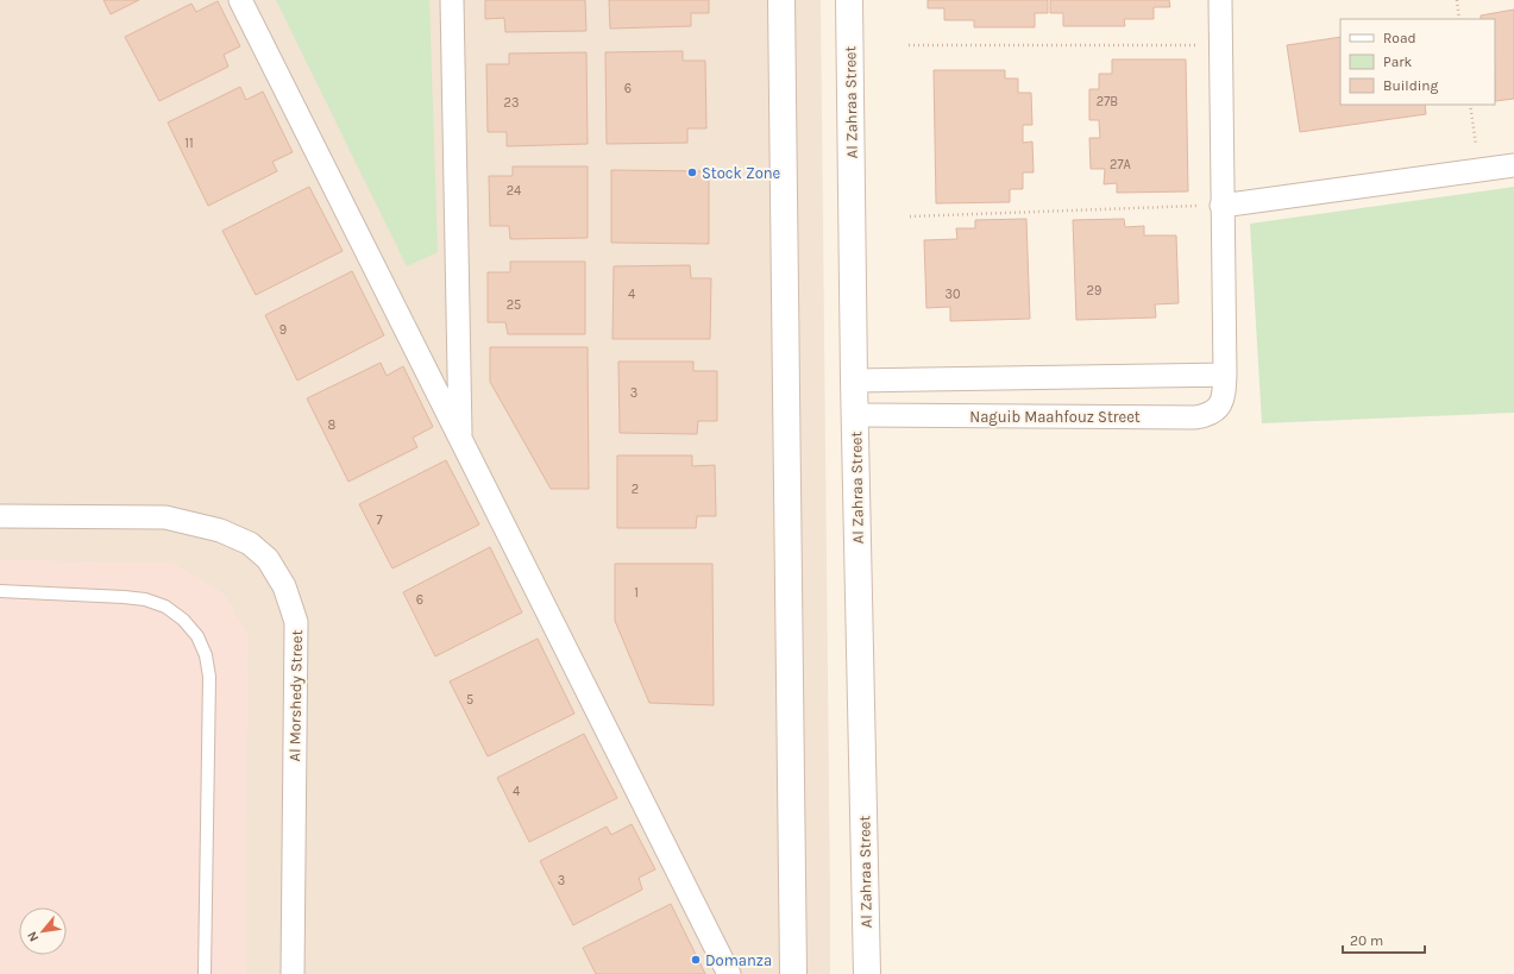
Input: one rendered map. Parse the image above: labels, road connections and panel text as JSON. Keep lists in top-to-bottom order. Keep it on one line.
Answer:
{"streets":{"main road":["Al Zahraa Street"],"street":["Naguib Maahfouz Street","Al Morshedy Street"]},"crossings":[["Al Zahraa Street","Naguib Maahfouz Street"]],"places":["Stock Zone","Domanza"],"house_numbers":["6","27B","23","11","27A","24","29","4","30","25","9","3","8","2","7","1","6","5","4","3"],"legend":["Road","Park","Building"],"scale_bar":"20 m","north":"bottom left"}
